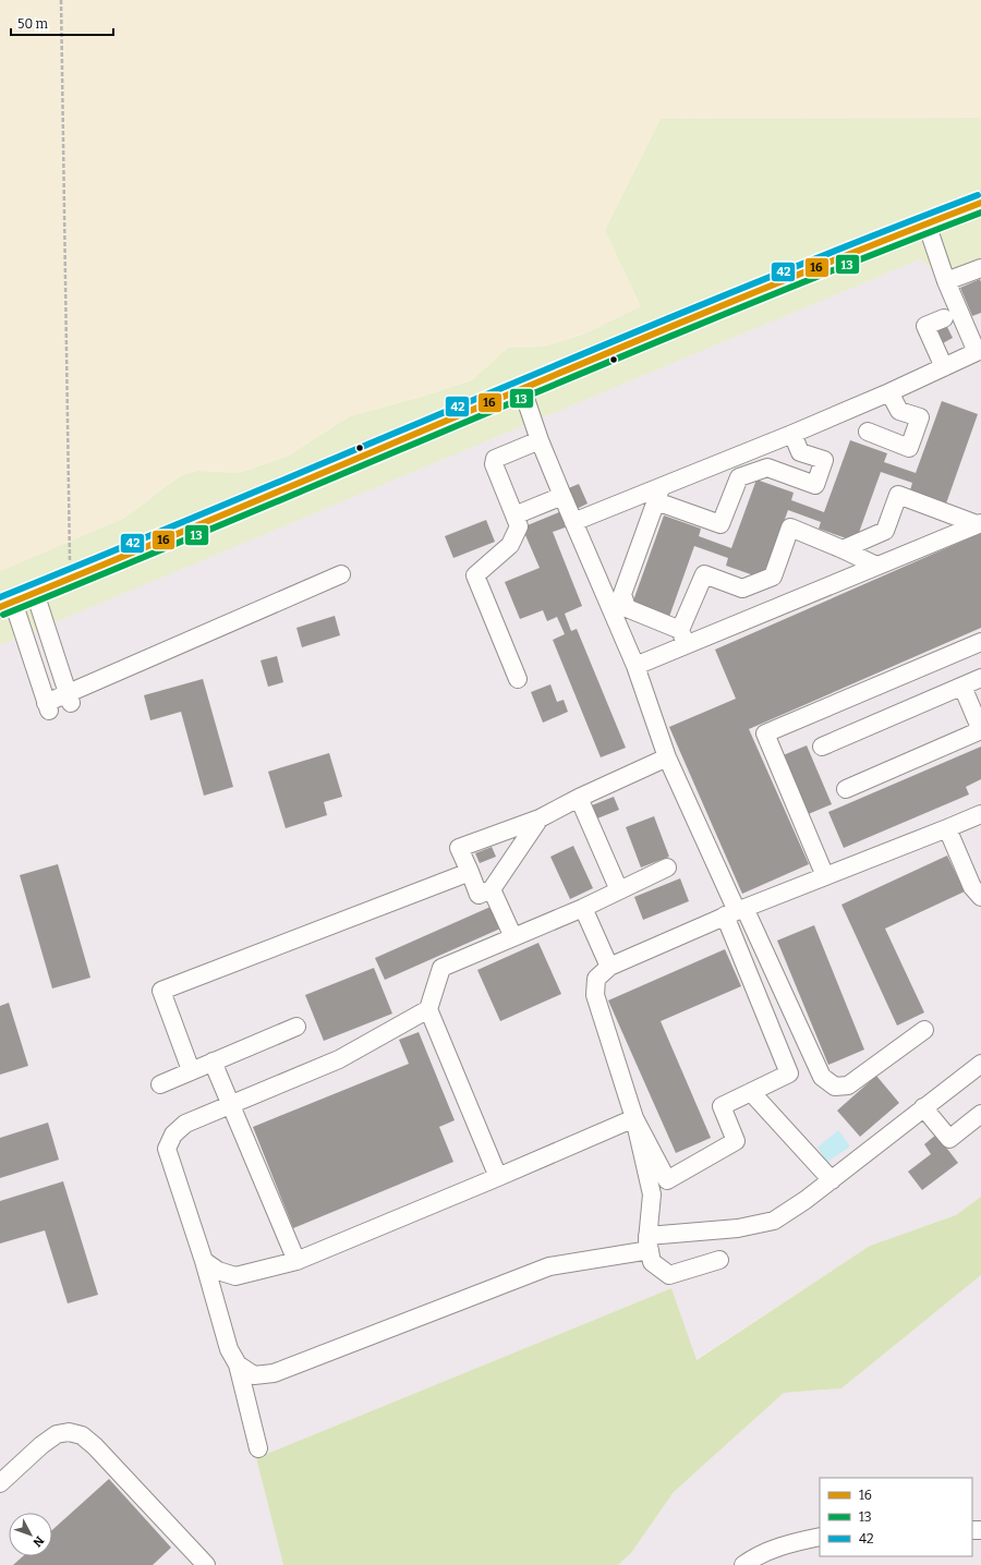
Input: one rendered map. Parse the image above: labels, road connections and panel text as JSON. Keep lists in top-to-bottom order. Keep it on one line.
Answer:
{"lines":["transit line 42","transit line 16","transit line 13"],"legend":["16","13","42"],"scale_bar":"50 m","north":"bottom right"}
